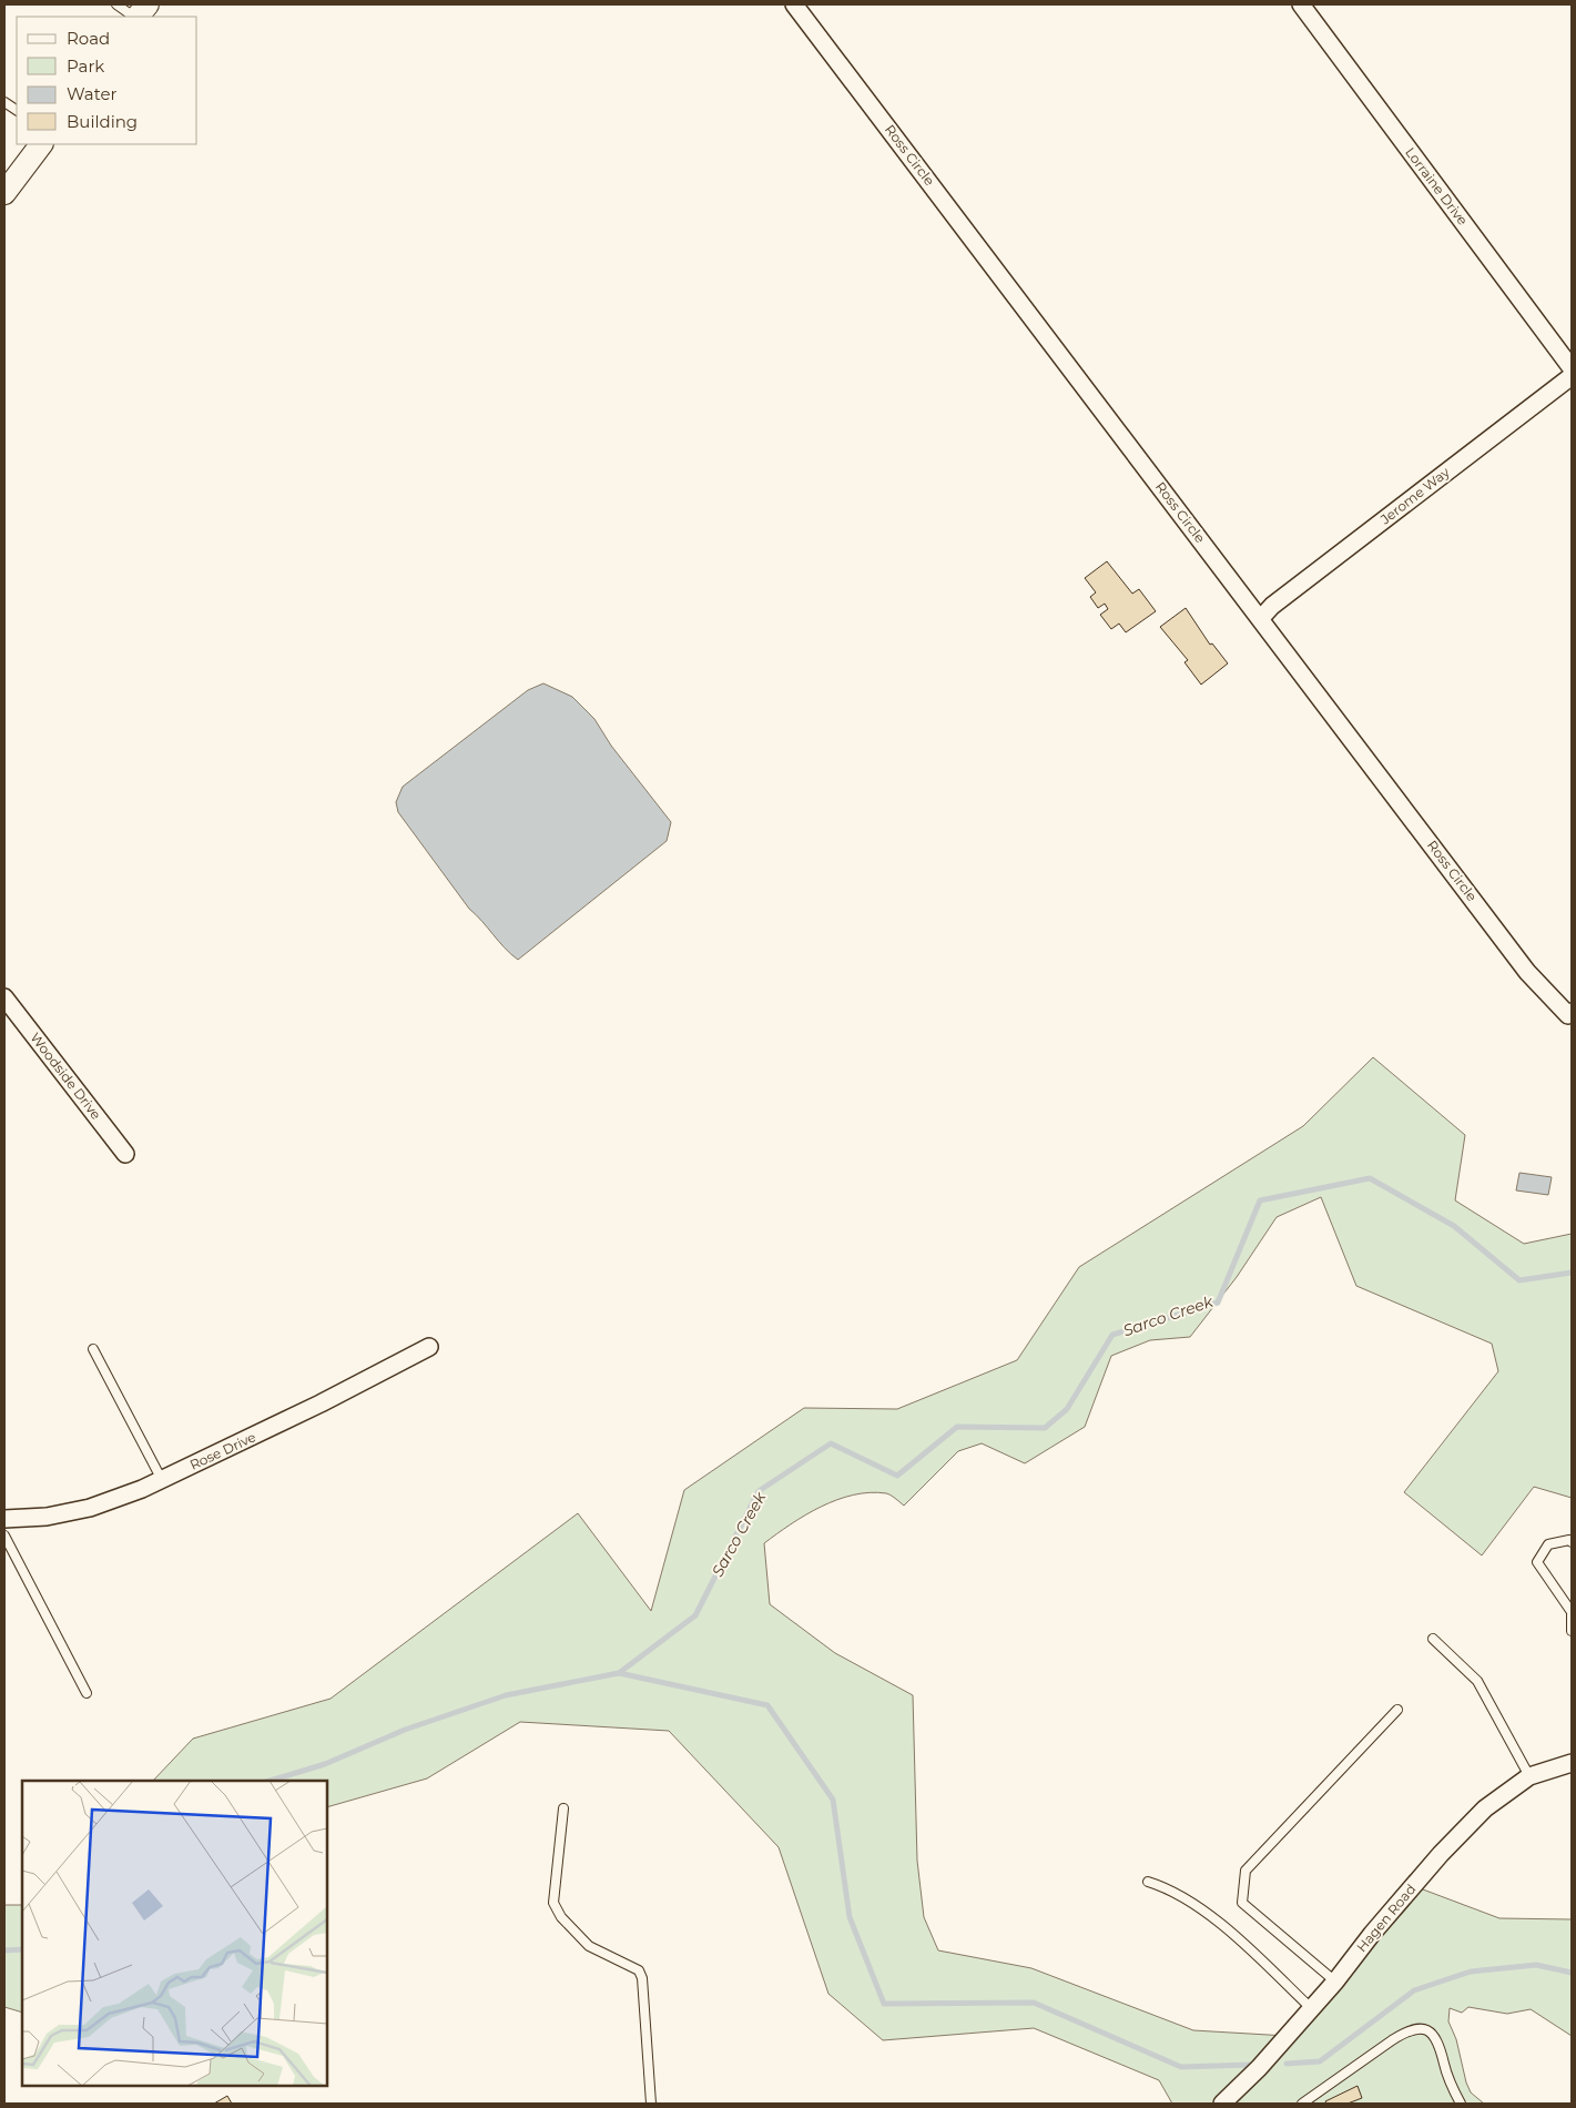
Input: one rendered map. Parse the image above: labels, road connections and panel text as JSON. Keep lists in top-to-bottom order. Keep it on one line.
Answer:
{"streets":{"street":["Ross Circle","Lorraine Drive","Jerome Way","Woodside Drive","Rose Drive","Hagen Road"]},"crossings":[["Ross Circle","Jerome Way"]],"water":["Sarco Creek"],"legend":["Road","Park","Water","Building"]}
